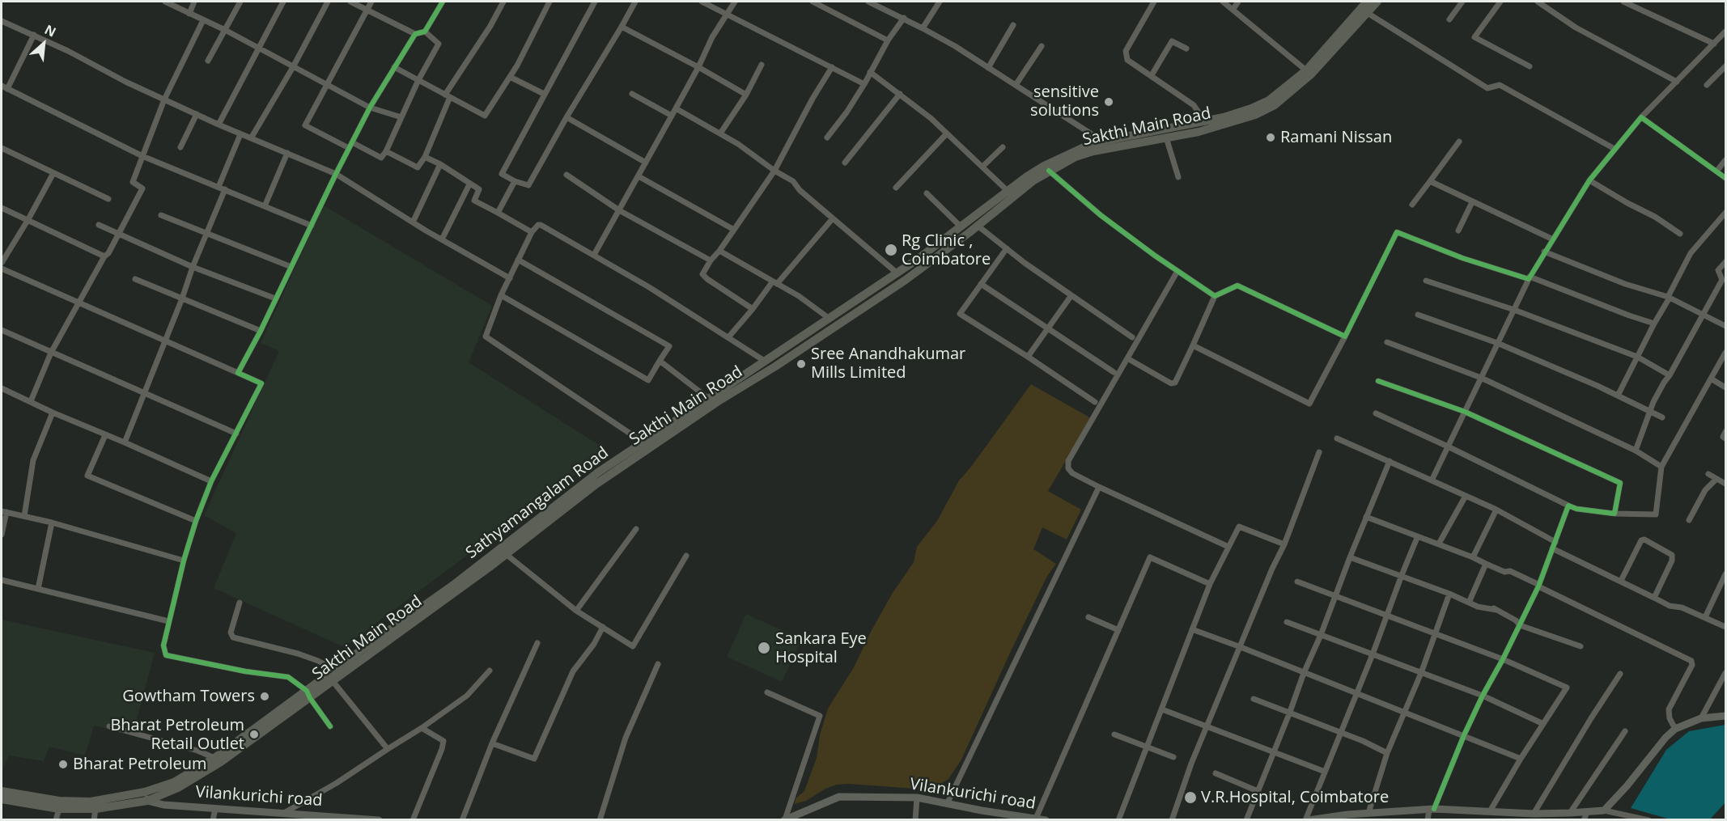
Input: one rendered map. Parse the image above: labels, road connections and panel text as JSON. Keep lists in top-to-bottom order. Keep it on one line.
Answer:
{"streets":{"highway":["Sakthi Main Road","Sathyamangalam Road"],"main road":["Vilankurichi road"]},"crossings":[["Sakthi Main Road","Sathyamangalam Road"],["Sakthi Main Road","Vilankurichi road"],["Sathyamangalam Road","Vilankurichi road"]],"places":["sensitive solutions","Ramani Nissan","Rg Clinic , Coimbatore","Sree Anandhakumar Mills Limited","Sankara Eye Hospital","Gowtham Towers","Bharat Petroleum Retail Outlet","Bharat Petroleum","V.R.Hospital, Coimbatore"],"north":"top right"}
